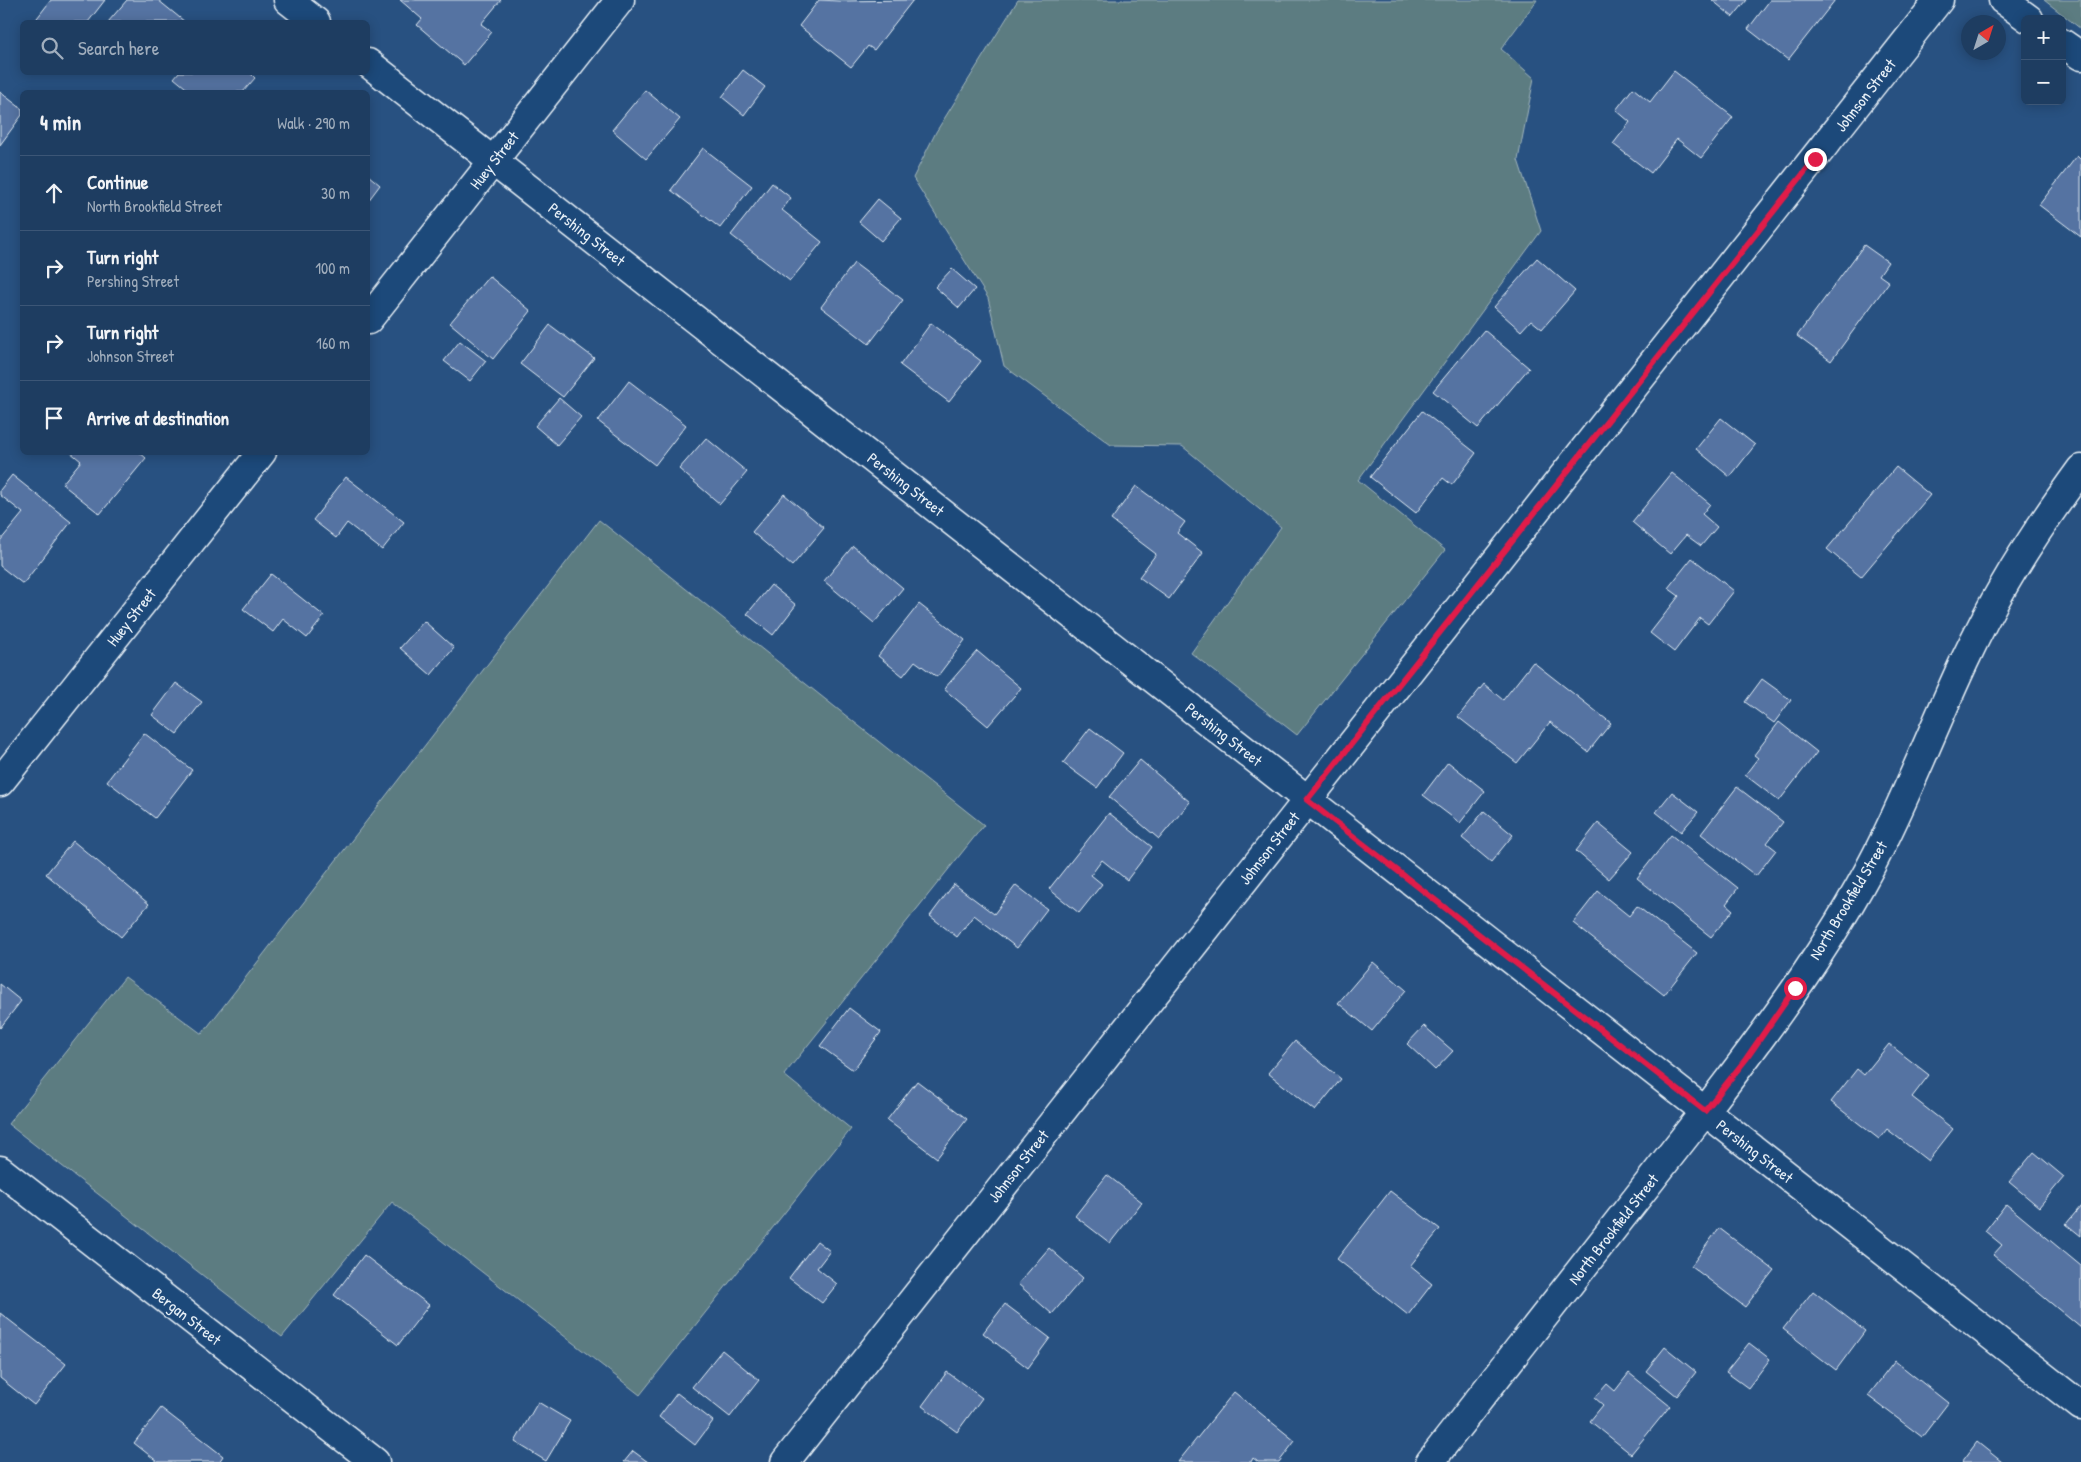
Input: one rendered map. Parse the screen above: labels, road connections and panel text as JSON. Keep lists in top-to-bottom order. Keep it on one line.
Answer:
{"streets":{"street":["Johnson Street","Huey Street","Pershing Street","North Brookfield Street","Bergan Street"]},"crossings":[["Johnson Street","Pershing Street"],["Huey Street","Pershing Street"],["Pershing Street","North Brookfield Street"]],"north":"top right","page":{"map_buttons":["+","−"],"search":"Search here","heading":["4 min","Walk · 290 m"],"list":[["Continue","North Brookfield Street","30 m"],["Turn right","Pershing Street","100 m"],["Turn right","Johnson Street","160 m"],"Arrive at destination"]}}
